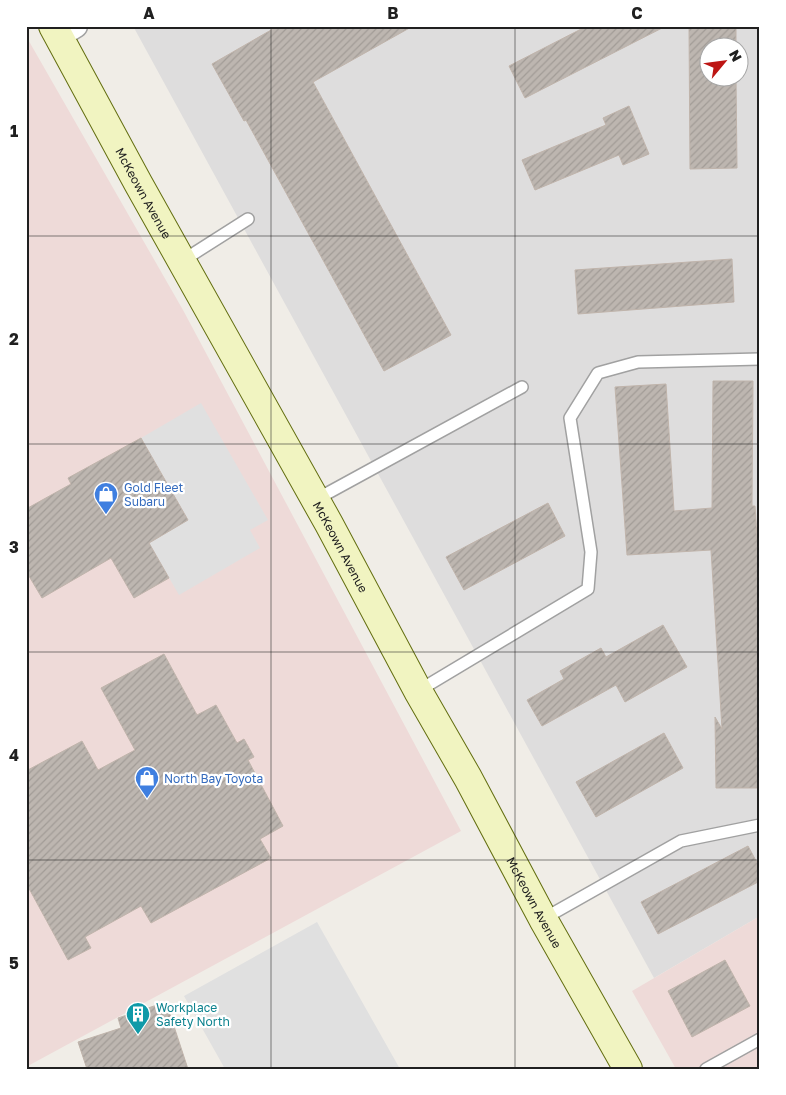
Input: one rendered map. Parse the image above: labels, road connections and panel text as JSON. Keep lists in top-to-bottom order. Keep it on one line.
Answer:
{"streets":{"street":["McKeown Avenue"]},"places":{"shop":["Gold Fleet Subaru","North Bay Toyota"],"building":["Workplace Safety North"]},"north":"top right","grid":{"columns":["A","B","C"],"rows":["1","2","3","4","5"]}}
